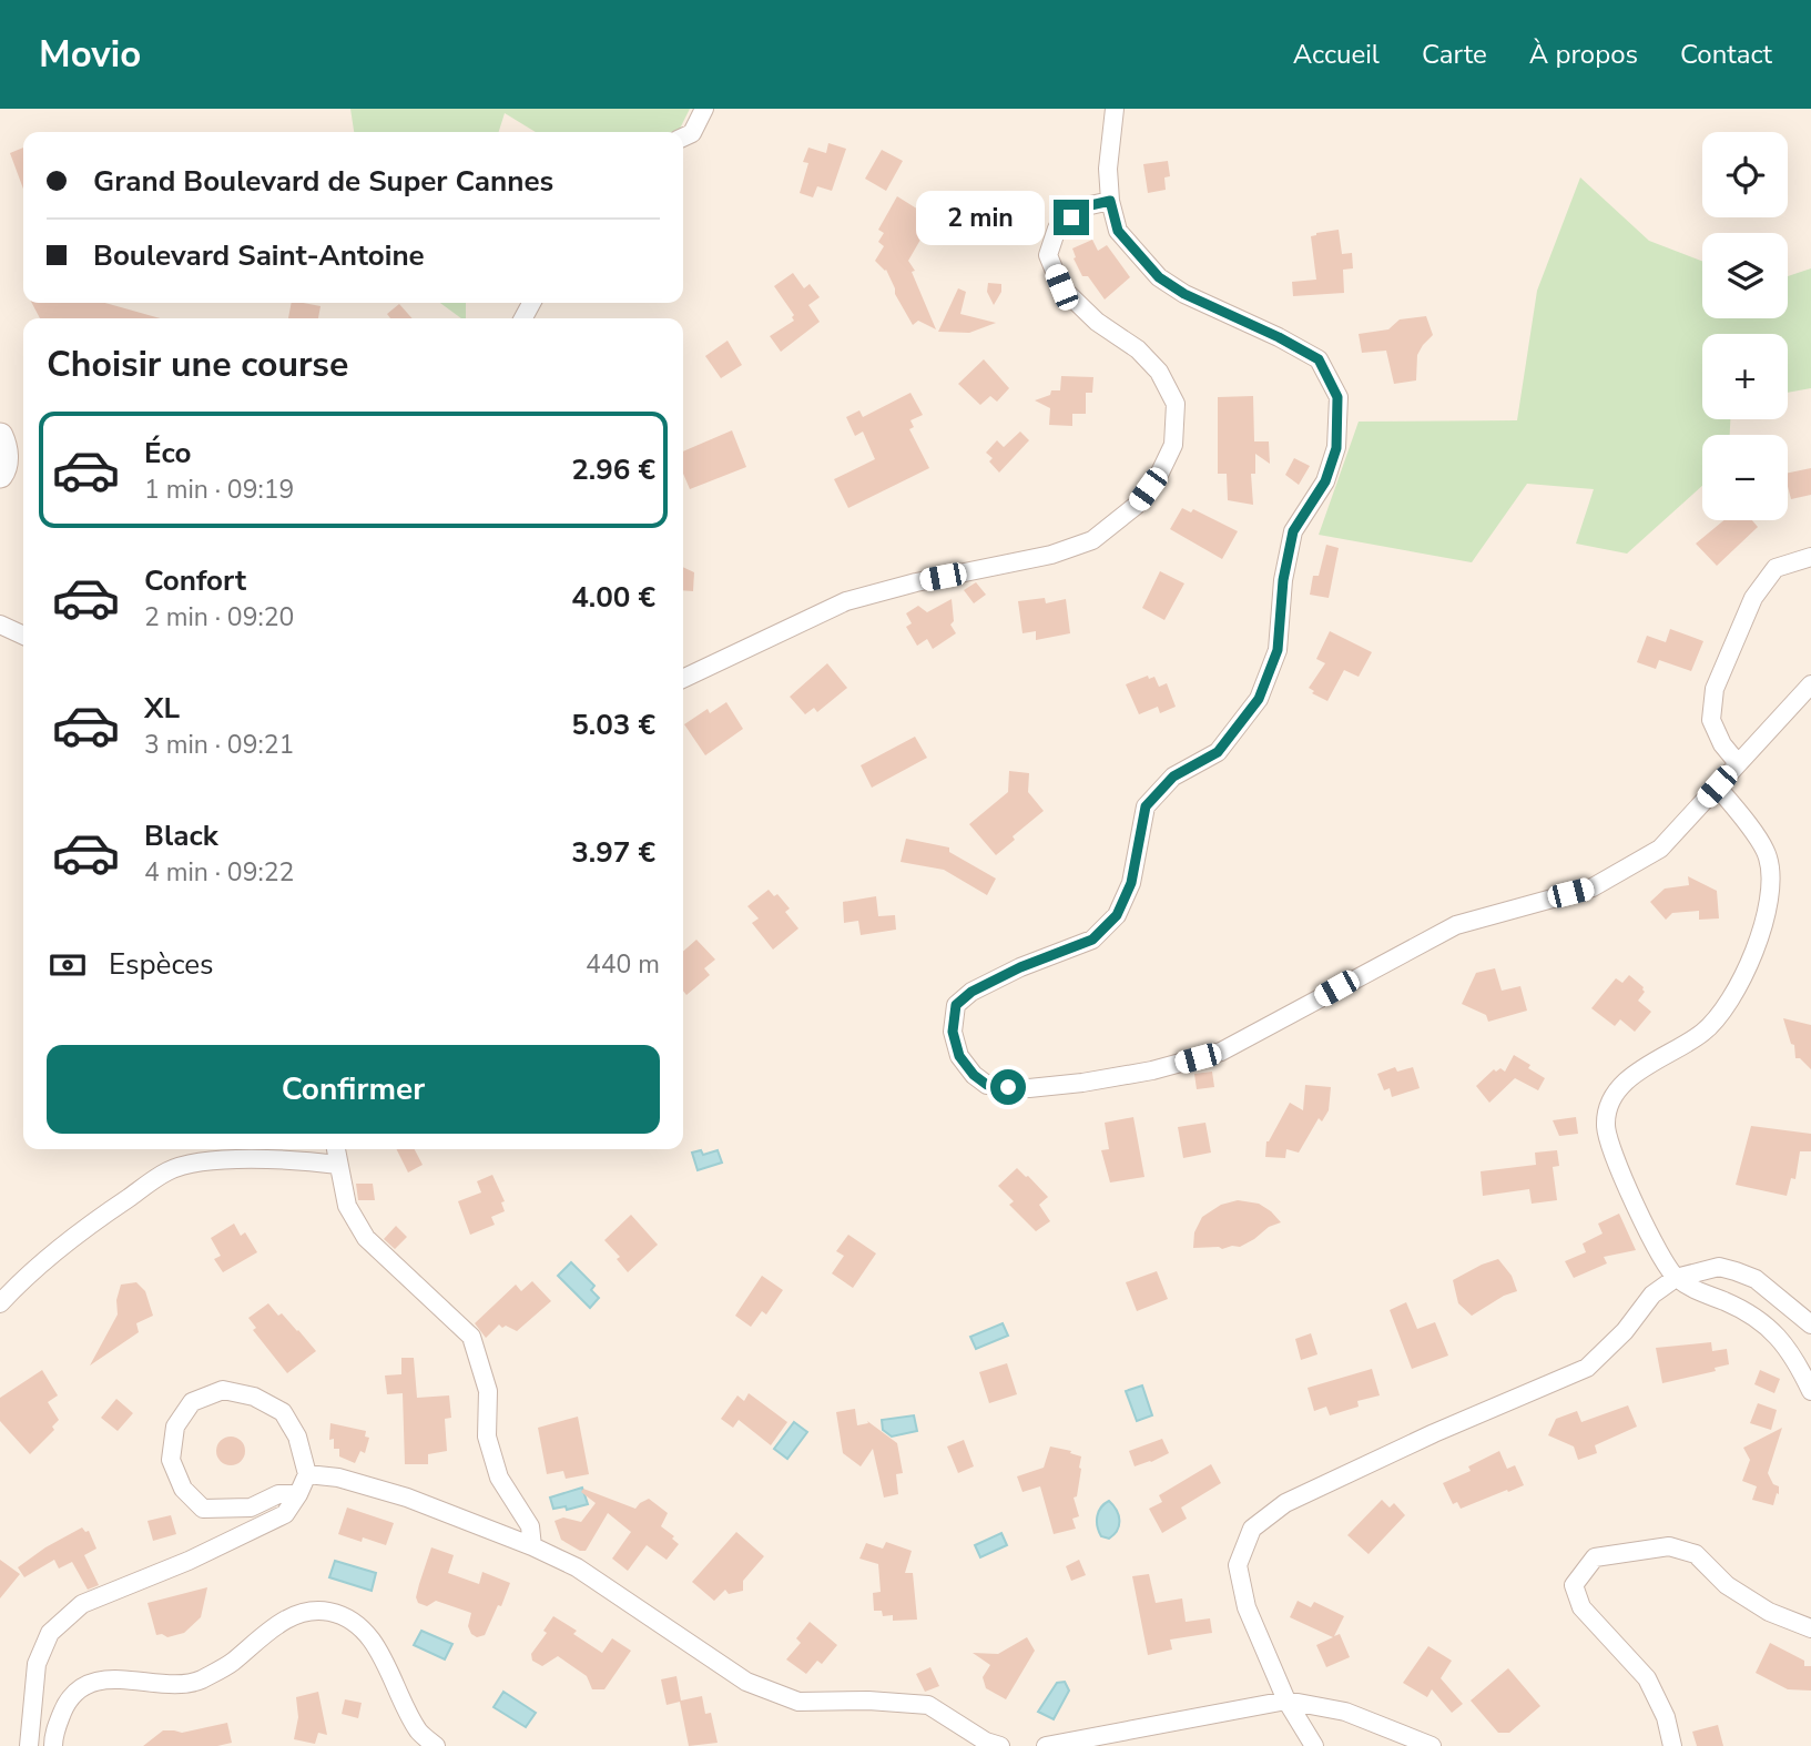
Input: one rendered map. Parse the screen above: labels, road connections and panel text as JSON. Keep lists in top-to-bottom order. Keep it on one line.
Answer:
{"page":{"header":"Movio","nav":["Accueil","Carte","À propos","Contact"],"map_buttons":["+","−"],"banner":["Grand Boulevard de Super Cannes","Boulevard Saint-Antoine"],"bubble":"2 min","heading":"Choisir une course","list":[{"name":"Éco","note":"1 min · 09:19","value":"2.96 €"},{"name":"Confort","note":"2 min · 09:20","value":"4.00 €"},{"name":"XL","note":"3 min · 09:21","value":"5.03 €"},{"name":"Black","note":"4 min · 09:22","value":"3.97 €"}],"pay":["Espèces","440 m"],"buttons":"Confirmer"}}
